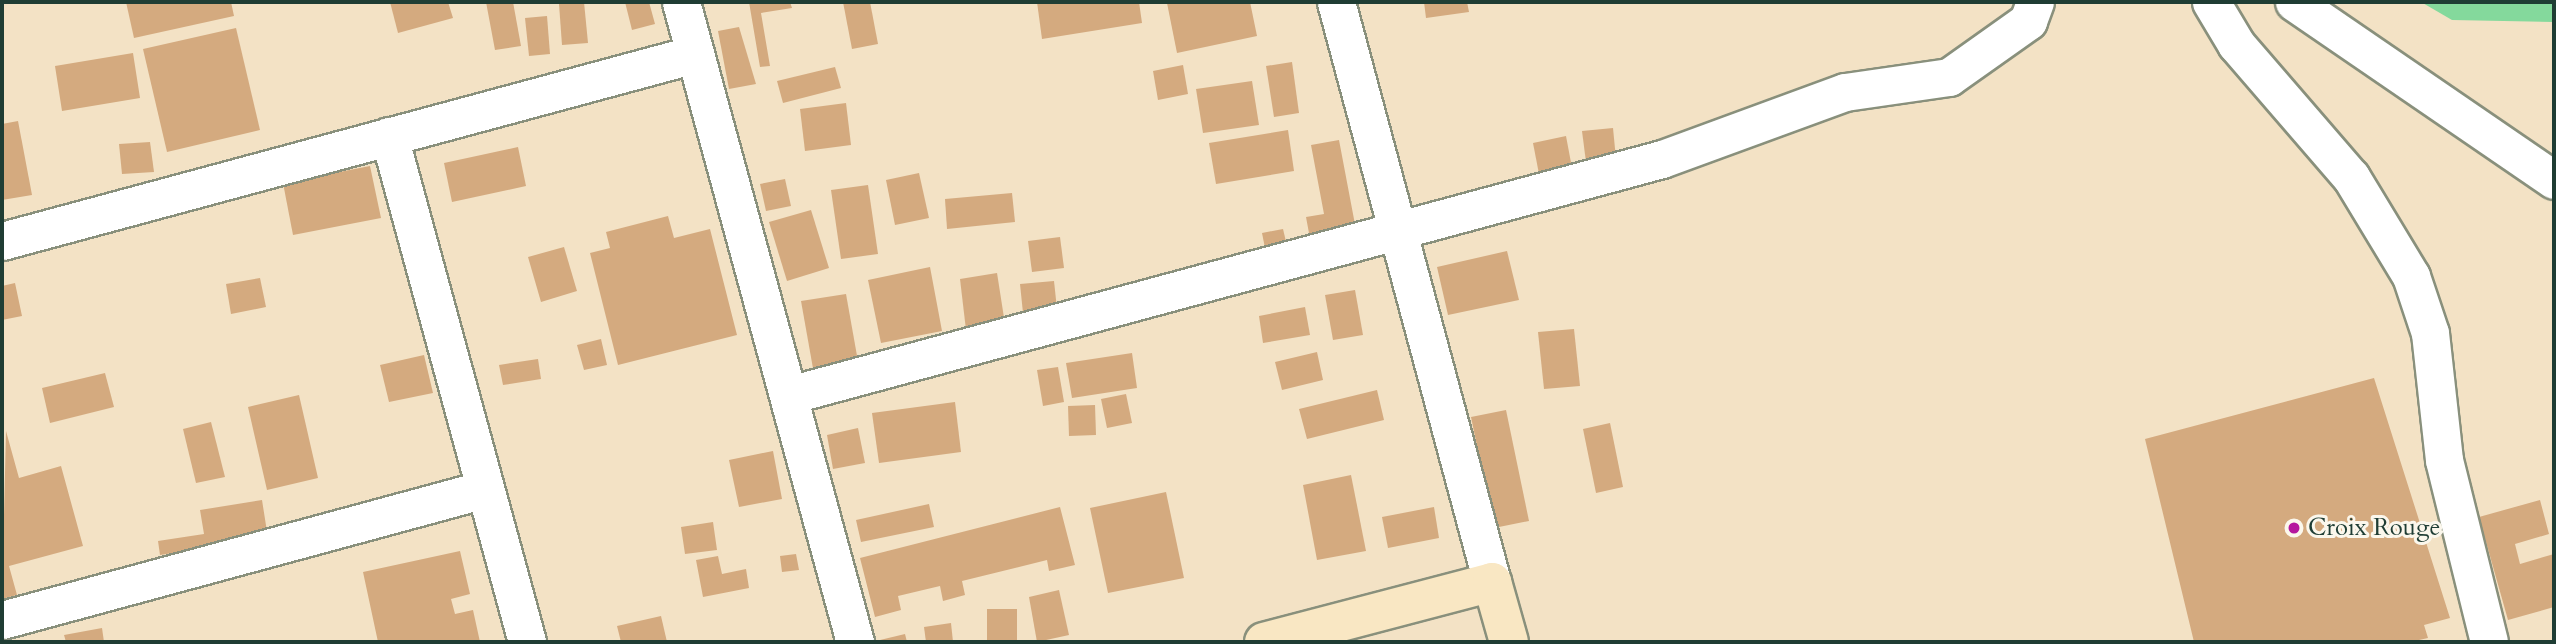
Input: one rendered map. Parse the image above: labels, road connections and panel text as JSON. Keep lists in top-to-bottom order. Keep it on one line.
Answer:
{"places":["Croix Rouge"]}
